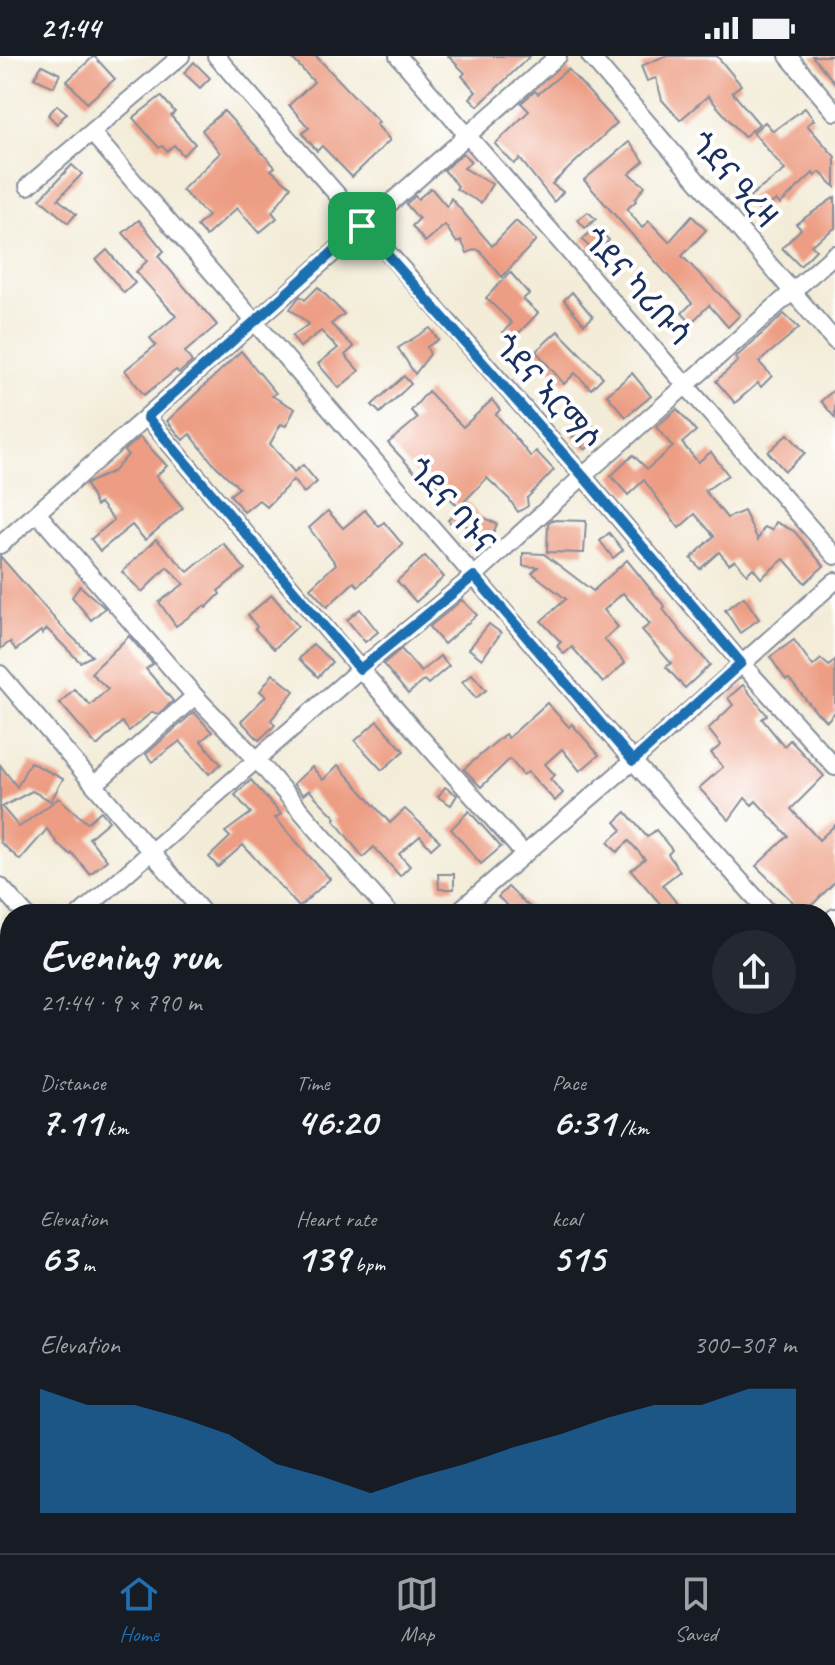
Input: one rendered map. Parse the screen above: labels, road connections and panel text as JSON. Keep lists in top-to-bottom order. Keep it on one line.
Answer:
{"streets":{"street":["ጎደና ዓረዛ","ጎደና ካሪቡሳ","ጎደና ኣርማሶ","ጎደና ባኑና"]},"page":{"status":"21:44","heading":["Evening run","21:44 · 9 × 790 m"],"stats":[["Distance","7.11 km"],["Time","46:20"],["Pace","6:31 /km"],["Elevation","63 m"],["Heart rate","139 bpm"],["kcal","515"]],"chart":["Elevation","300–307 m"],"tabs":["Home","Map","Saved"]}}
